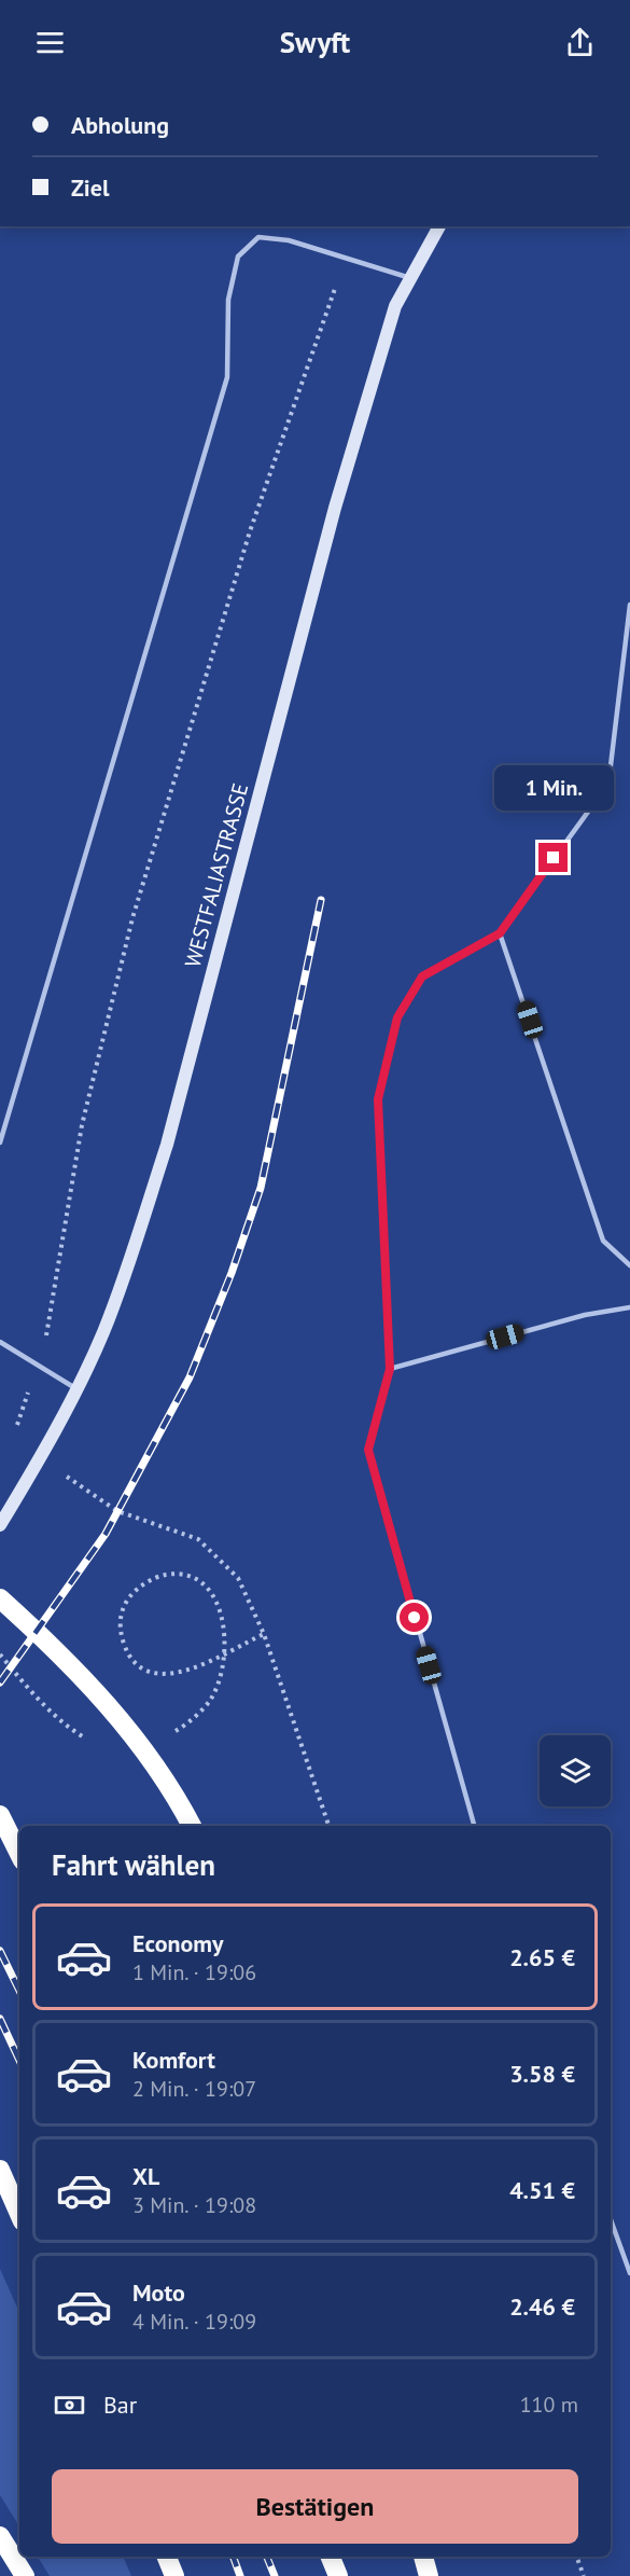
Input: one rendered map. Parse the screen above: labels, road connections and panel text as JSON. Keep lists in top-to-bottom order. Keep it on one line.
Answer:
{"streets":{"street":["WESTFALIASTRASSE"]},"page":{"header":"Swyft","banner":["Abholung","Ziel"],"bubble":"1 Min.","heading":"Fahrt wählen","list":[{"name":"Economy","note":"1 Min. · 19:06","value":"2.65 €"},{"name":"Komfort","note":"2 Min. · 19:07","value":"3.58 €"},{"name":"XL","note":"3 Min. · 19:08","value":"4.51 €"},{"name":"Moto","note":"4 Min. · 19:09","value":"2.46 €"}],"pay":["Bar","110 m"],"buttons":"Bestätigen"}}
